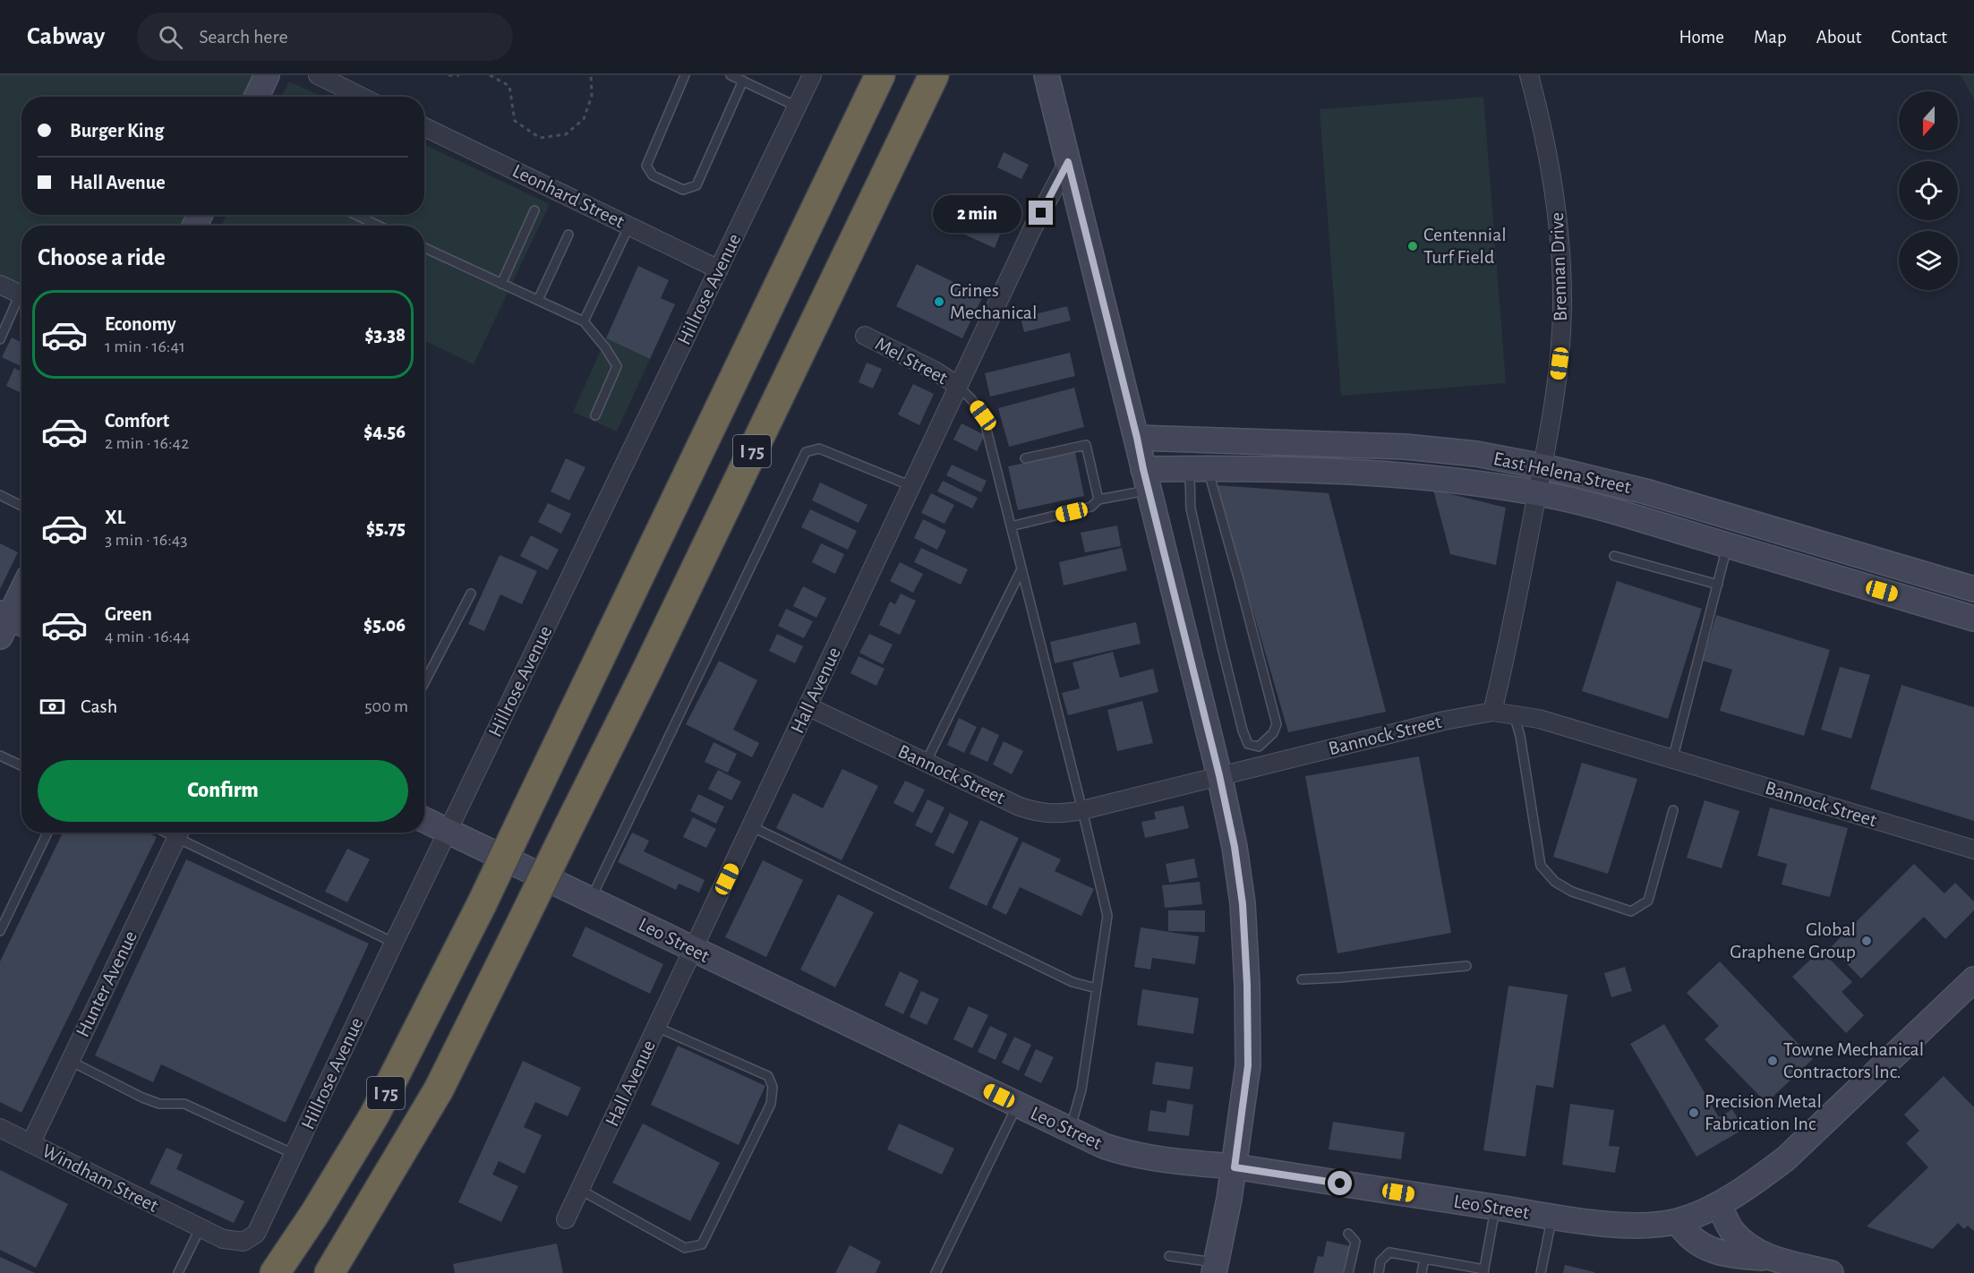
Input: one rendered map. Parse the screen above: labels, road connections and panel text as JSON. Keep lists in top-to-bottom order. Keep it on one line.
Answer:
{"streets":{"highway":["I 75"],"street":["Leonhard Street","Brennan Drive","Hillrose Avenue","Mel Street","East Helena Street","Hall Avenue","Bannock Street","Leo Street","Hunter Avenue","Windham Street"]},"crossings":[["Leonhard Street","Hillrose Avenue"],["Brennan Drive","East Helena Street"],["Brennan Drive","Bannock Street"],["Hillrose Avenue","Leo Street"],["Hillrose Avenue","Windham Street"],["Mel Street","Hall Avenue"],["Hall Avenue","Bannock Street"],["Hall Avenue","Leo Street"],["Hunter Avenue","Windham Street"]],"places":["Centennial Turf Field","Grines Mechanical","Global Graphene Group","Towne Mechanical Contractors Inc.","Precision Metal Fabrication Inc"],"north":"bottom","page":{"header":"Cabway","search":"Search here","nav":["Home","Map","About","Contact"],"banner":["Burger King","Hall Avenue"],"bubble":"2 min","heading":"Choose a ride","list":[{"name":"Economy","note":"1 min · 16:41","value":"$3.38"},{"name":"Comfort","note":"2 min · 16:42","value":"$4.56"},{"name":"XL","note":"3 min · 16:43","value":"$5.75"},{"name":"Green","note":"4 min · 16:44","value":"$5.06"}],"pay":["Cash","500 m"],"buttons":"Confirm"}}
